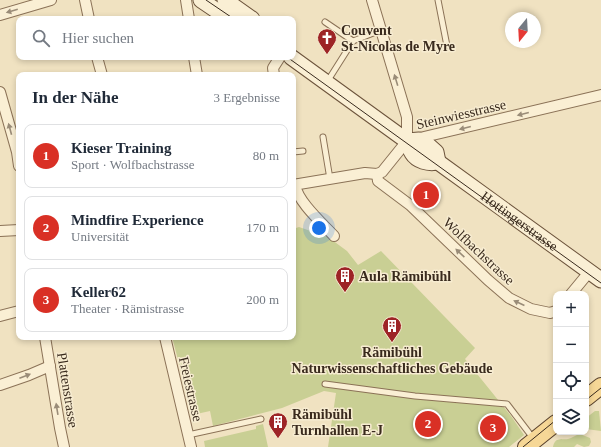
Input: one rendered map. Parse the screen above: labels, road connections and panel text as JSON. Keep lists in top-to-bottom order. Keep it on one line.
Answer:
{"streets":{"main road":["Hottingerstrasse"],"street":["Steinwiesstrasse","Wolfbachstrasse","Freiestrasse","Plattenstrasse"]},"crossings":[["Steinwiesstrasse","Hottingerstrasse"],["Steinwiesstrasse","Wolfbachstrasse"]],"one_way":["Steinwiesstrasse","Wolfbachstrasse","Plattenstrasse"],"places":{"church":["Couvent St-Nicolas de Myre"],"building":["Aula Rämibühl","Rämibühl Naturwissenschaftliches Gebäude","Rämibühl Turnhallen E-J"]},"north":"bottom","page":{"search":"Hier suchen","heading":["In der Nähe","3 Ergebnisse"],"list":[{"mark":"1","name":"Kieser Training","note":"Sport · Wolfbachstrasse","value":"80 m"},{"mark":"2","name":"Mindfire Experience","note":"Universität","value":"170 m"},{"mark":"3","name":"Keller62","note":"Theater · Rämistrasse","value":"200 m"}],"pins":["1","2","3"],"map_buttons":["+","−"]}}
